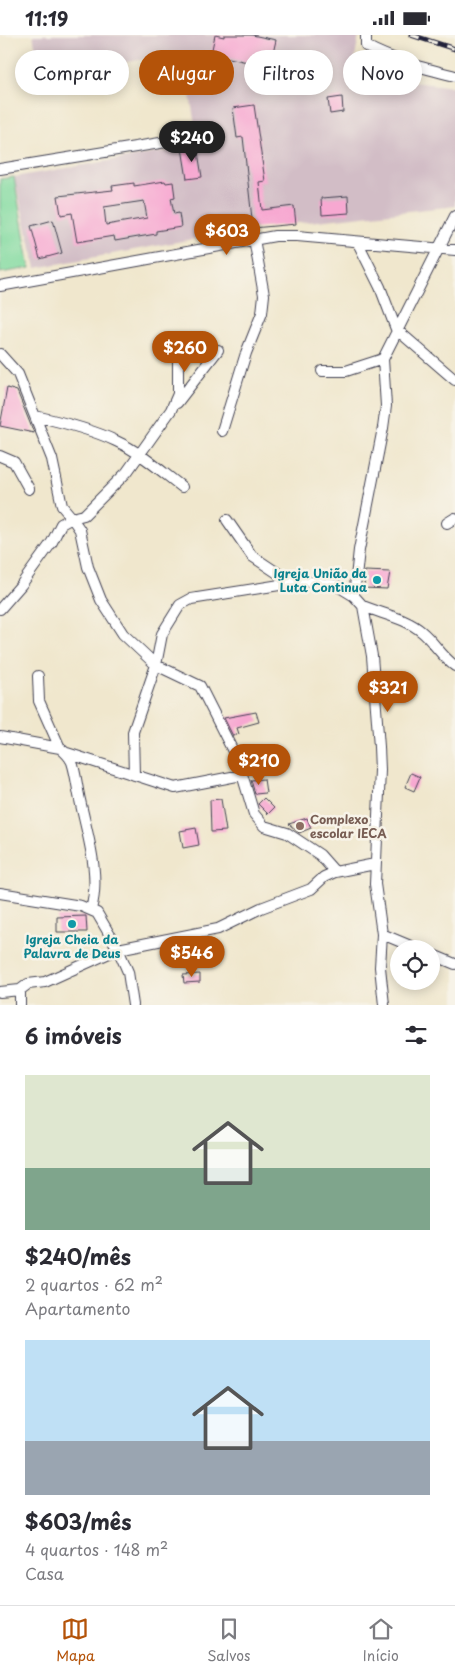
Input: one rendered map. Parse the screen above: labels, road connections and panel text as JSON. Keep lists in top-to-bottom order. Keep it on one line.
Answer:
{"places":["Igreja União da Luta Continua","Complexo escolar IECA","Igreja Cheia da Palavra de Deus"],"page":{"status":"11:19","chip":["Comprar","Alugar","Filtros","Novo"],"price":["$240","$603","$260","$321","$210","$546"],"heading":"6 imóveis","list":[{"name":"$240/mês","note":"2 quartos · 62 m² · Apartamento"},{"name":"$603/mês","note":"4 quartos · 148 m² · Casa"}],"tabs":["Mapa","Salvos","Início"]}}
